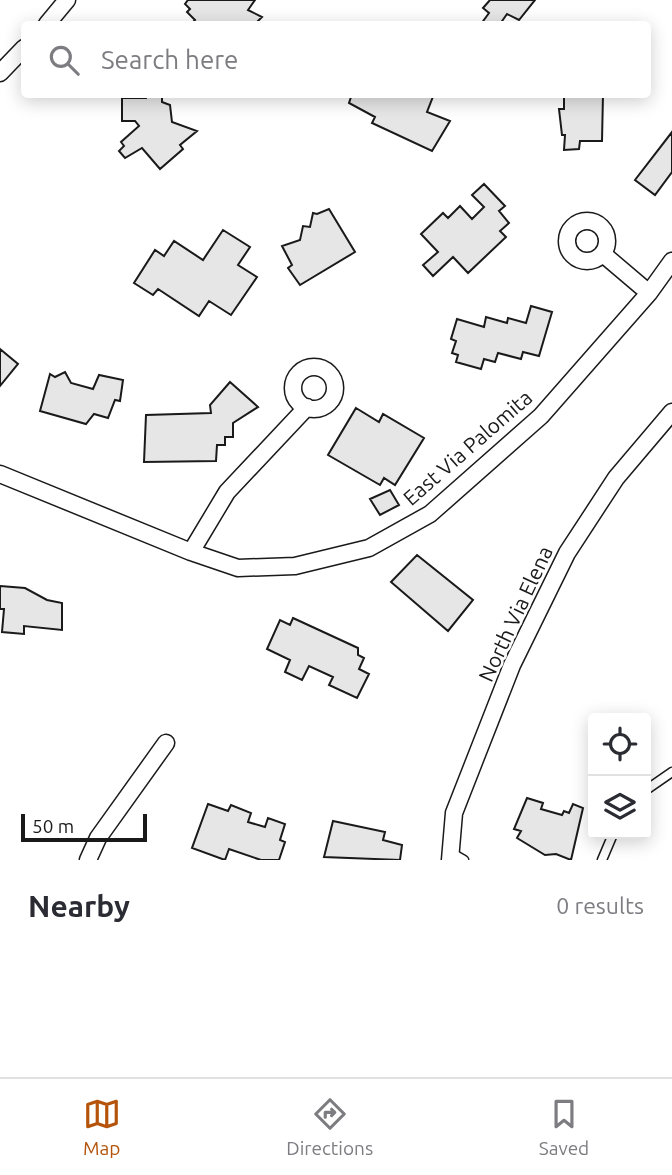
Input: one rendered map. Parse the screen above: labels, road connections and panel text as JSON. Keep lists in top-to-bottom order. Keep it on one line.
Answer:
{"streets":{"street":["East Via Palomita","North Via Elena"]},"scale_bar":"50 m","page":{"search":"Search here","scale":"50 m","heading":["Nearby","0 results"],"nav":["Map","Directions","Saved"]}}
